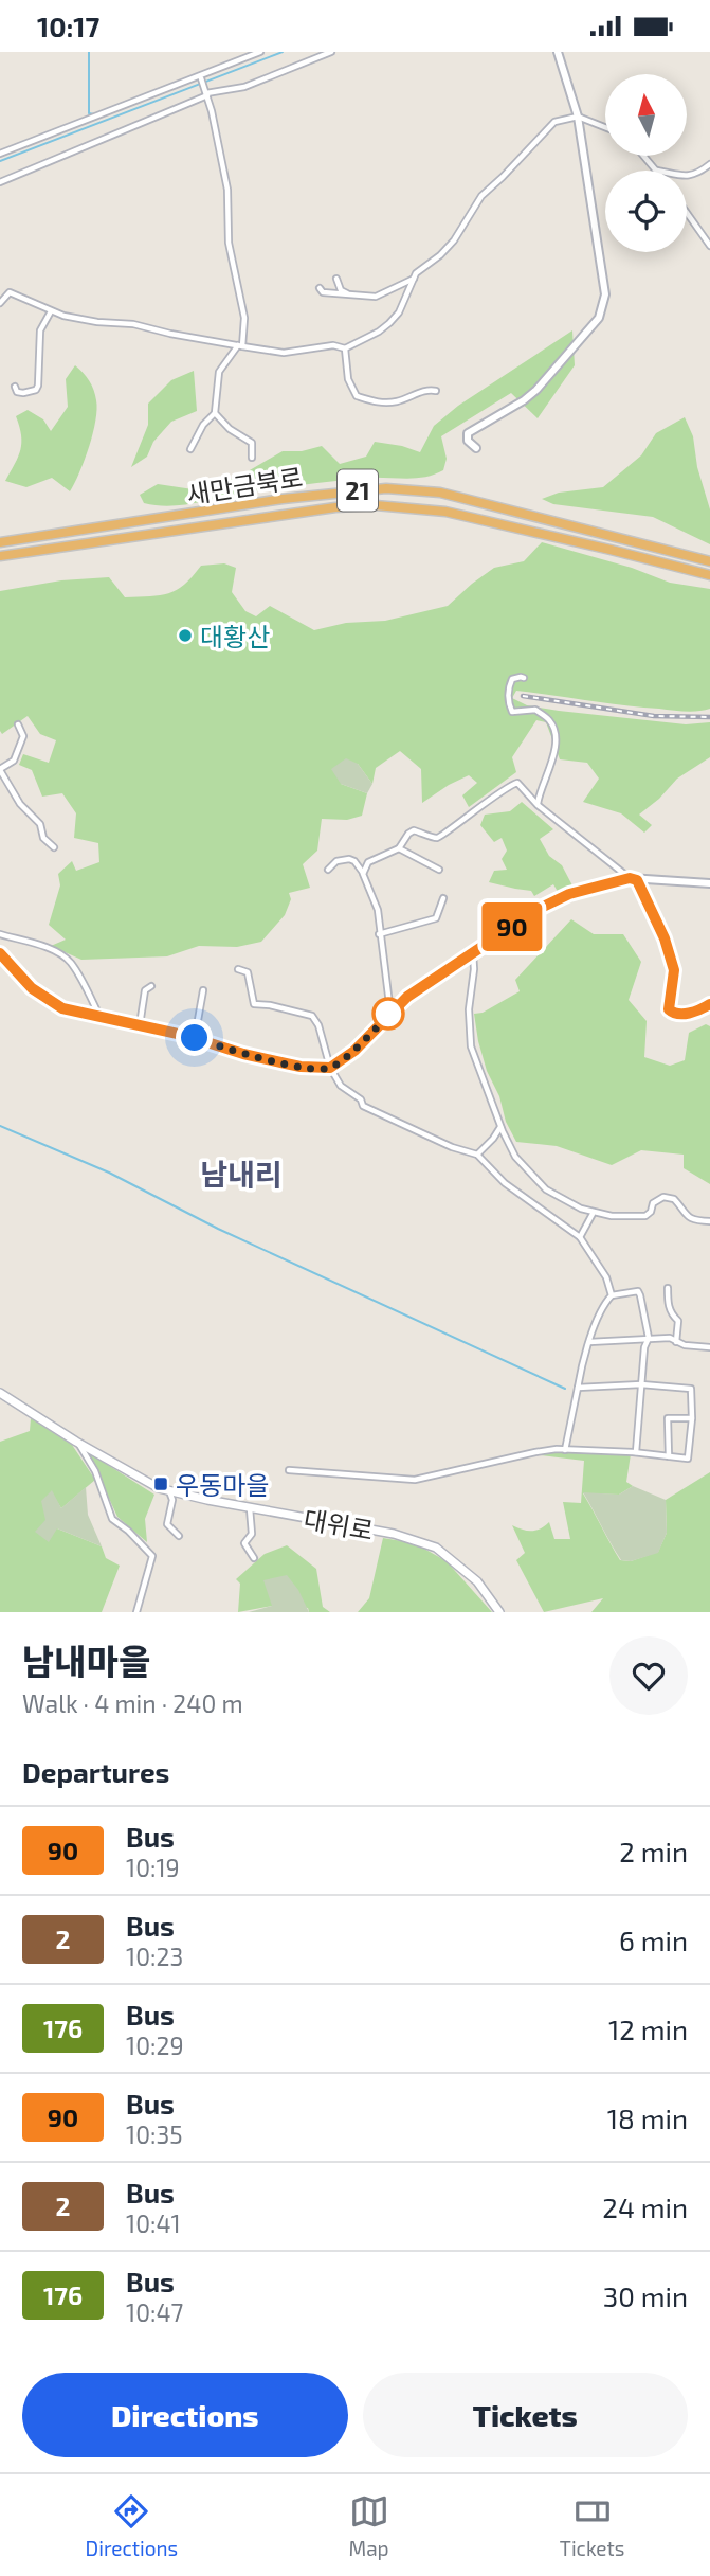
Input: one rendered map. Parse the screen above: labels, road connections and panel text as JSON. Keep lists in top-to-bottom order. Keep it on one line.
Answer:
{"streets":{"highway":["새만금북로","21"],"main road":["대위로"]},"districts":["남내리"],"places":{"other":["대황산"],"transit":["우동마을"]},"lines":["bus line 90"],"north":"top","page":{"status":"10:17","on_map":"90","heading":[["남내마을","Walk · 4 min · 240 m"],"Departures"],"list":[{"mark":"90","name":"Bus","note":"10:19","value":"2 min"},{"mark":"2","name":"Bus","note":"10:23","value":"6 min"},{"mark":"176","name":"Bus","note":"10:29","value":"12 min"},{"mark":"90","name":"Bus","note":"10:35","value":"18 min"},{"mark":"2","name":"Bus","note":"10:41","value":"24 min"},{"mark":"176","name":"Bus","note":"10:47","value":"30 min"}],"buttons":["Directions","Tickets"],"tabs":["Directions","Map","Tickets"]}}
